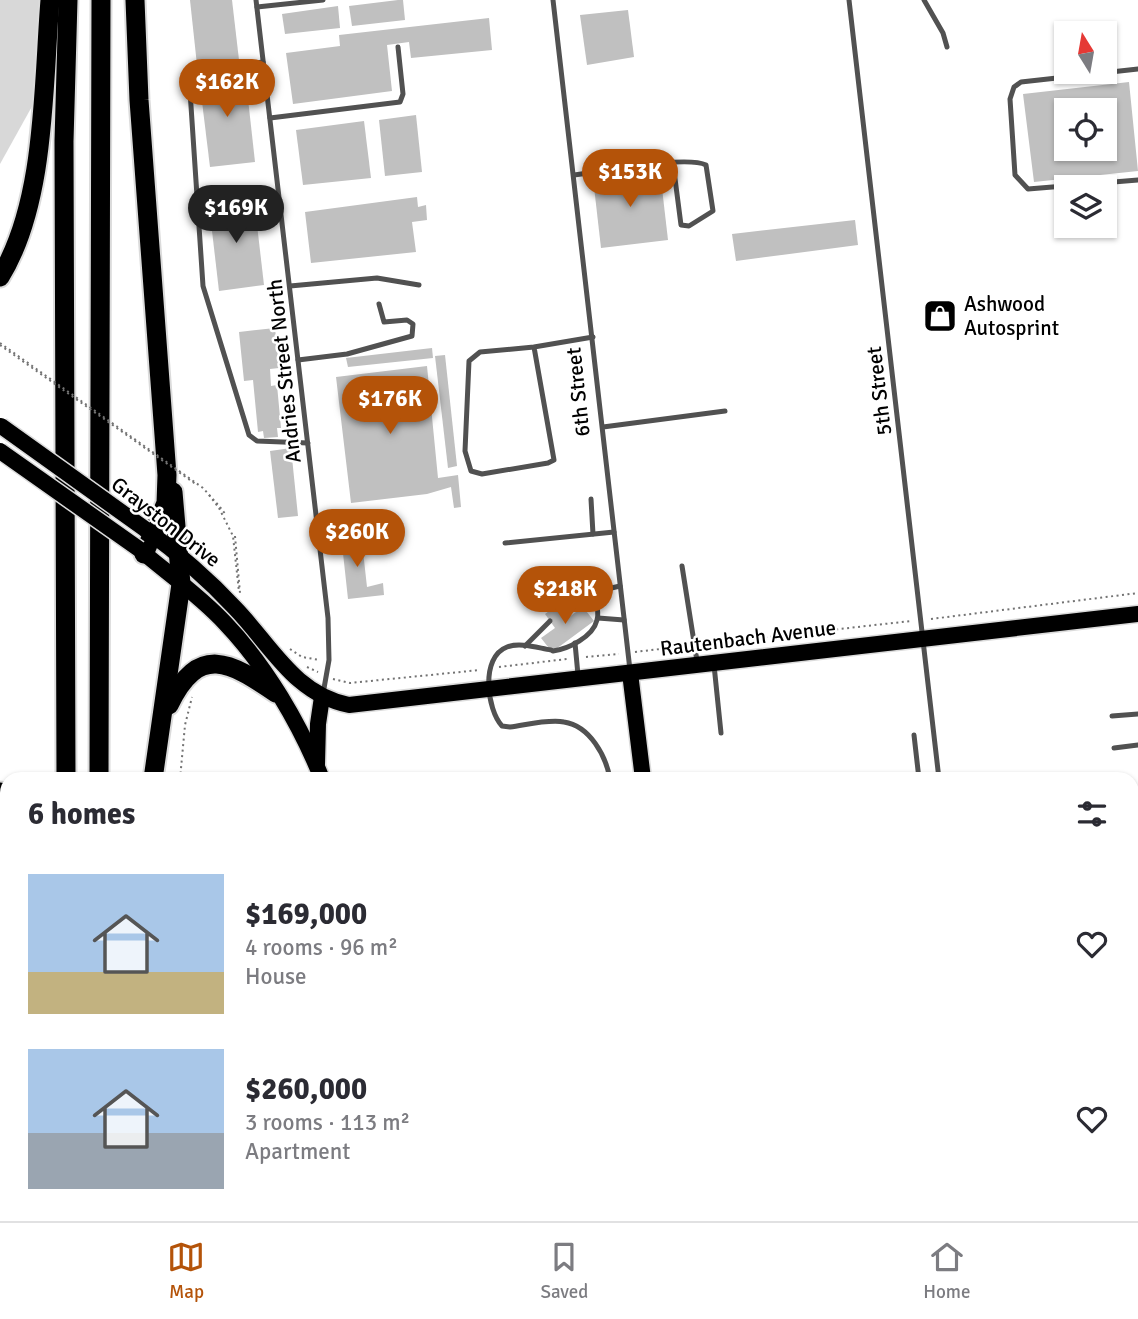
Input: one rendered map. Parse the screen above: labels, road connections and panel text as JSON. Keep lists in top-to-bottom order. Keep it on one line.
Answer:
{"streets":{"main road":["6th Street","Grayston Drive","Rautenbach Avenue"],"lane":["Andries Street North","5th Street"]},"crossings":[["Andries Street North","Grayston Drive"],["Andries Street North","Rautenbach Avenue"],["5th Street","Rautenbach Avenue"],["6th Street","Rautenbach Avenue"],["Grayston Drive","Rautenbach Avenue"]],"places":{"shop":["Ashwood Autosprint"]},"north":"top","page":{"price":["$162K","$153K","$169K","$176K","$260K","$218K"],"heading":"6 homes","list":[{"name":"$169,000","note":"4 rooms · 96 m² · House"},{"name":"$260,000","note":"3 rooms · 113 m² · Apartment"}],"tabs":["Map","Saved","Home"]}}
